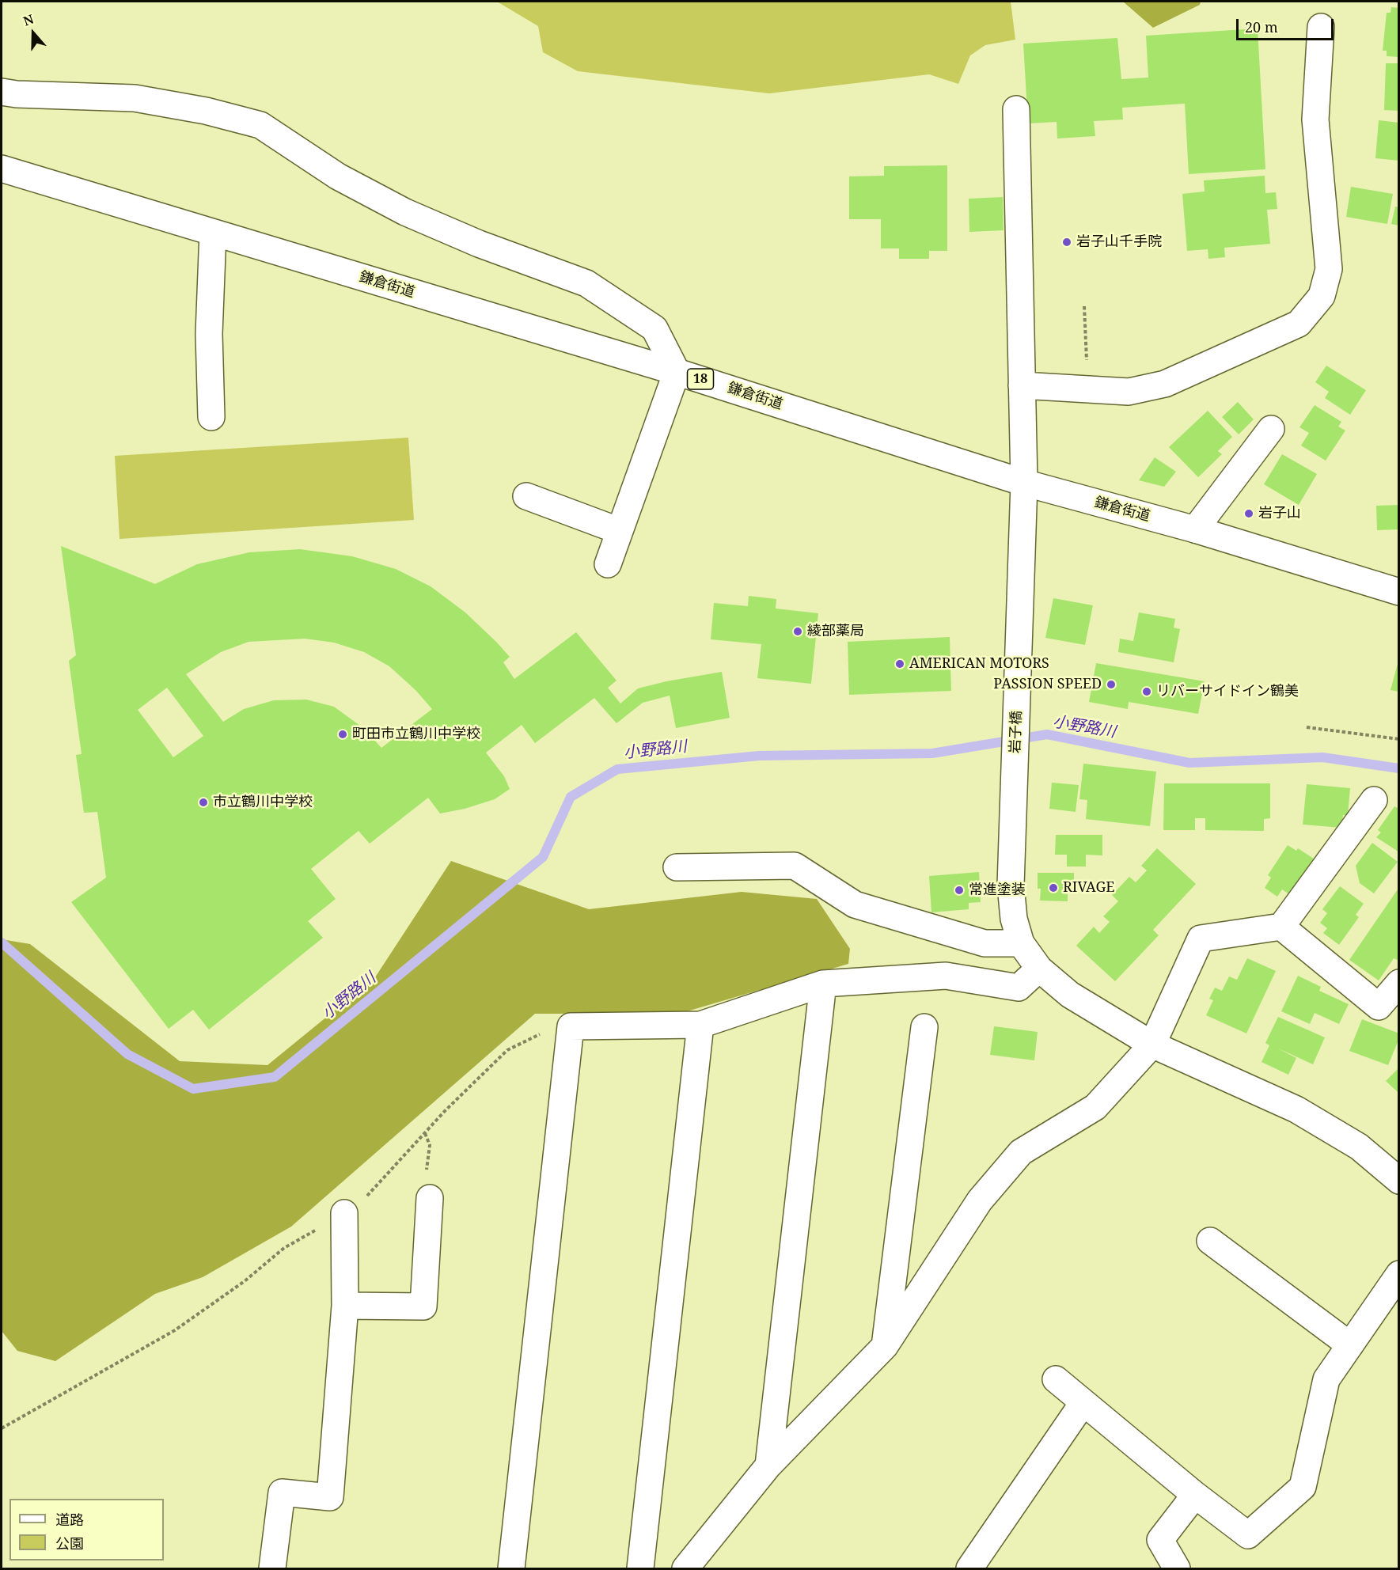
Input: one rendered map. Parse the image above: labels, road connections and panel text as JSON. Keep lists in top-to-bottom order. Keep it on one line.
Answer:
{"streets":{"street":["鎌倉街道","18","岩子橋"]},"crossings":[["鎌倉街道","岩子橋"]],"water":["小野路川"],"places":["岩子山千手院","岩子山","綾部薬局","AMERICAN MOTORS","PASSION SPEED","リバーサイドイン鶴美","町田市立鶴川中学校","市立鶴川中学校","RIVAGE","常進塗装"],"legend":["道路","公園"],"scale_bar":"20 m","north":"top"}
